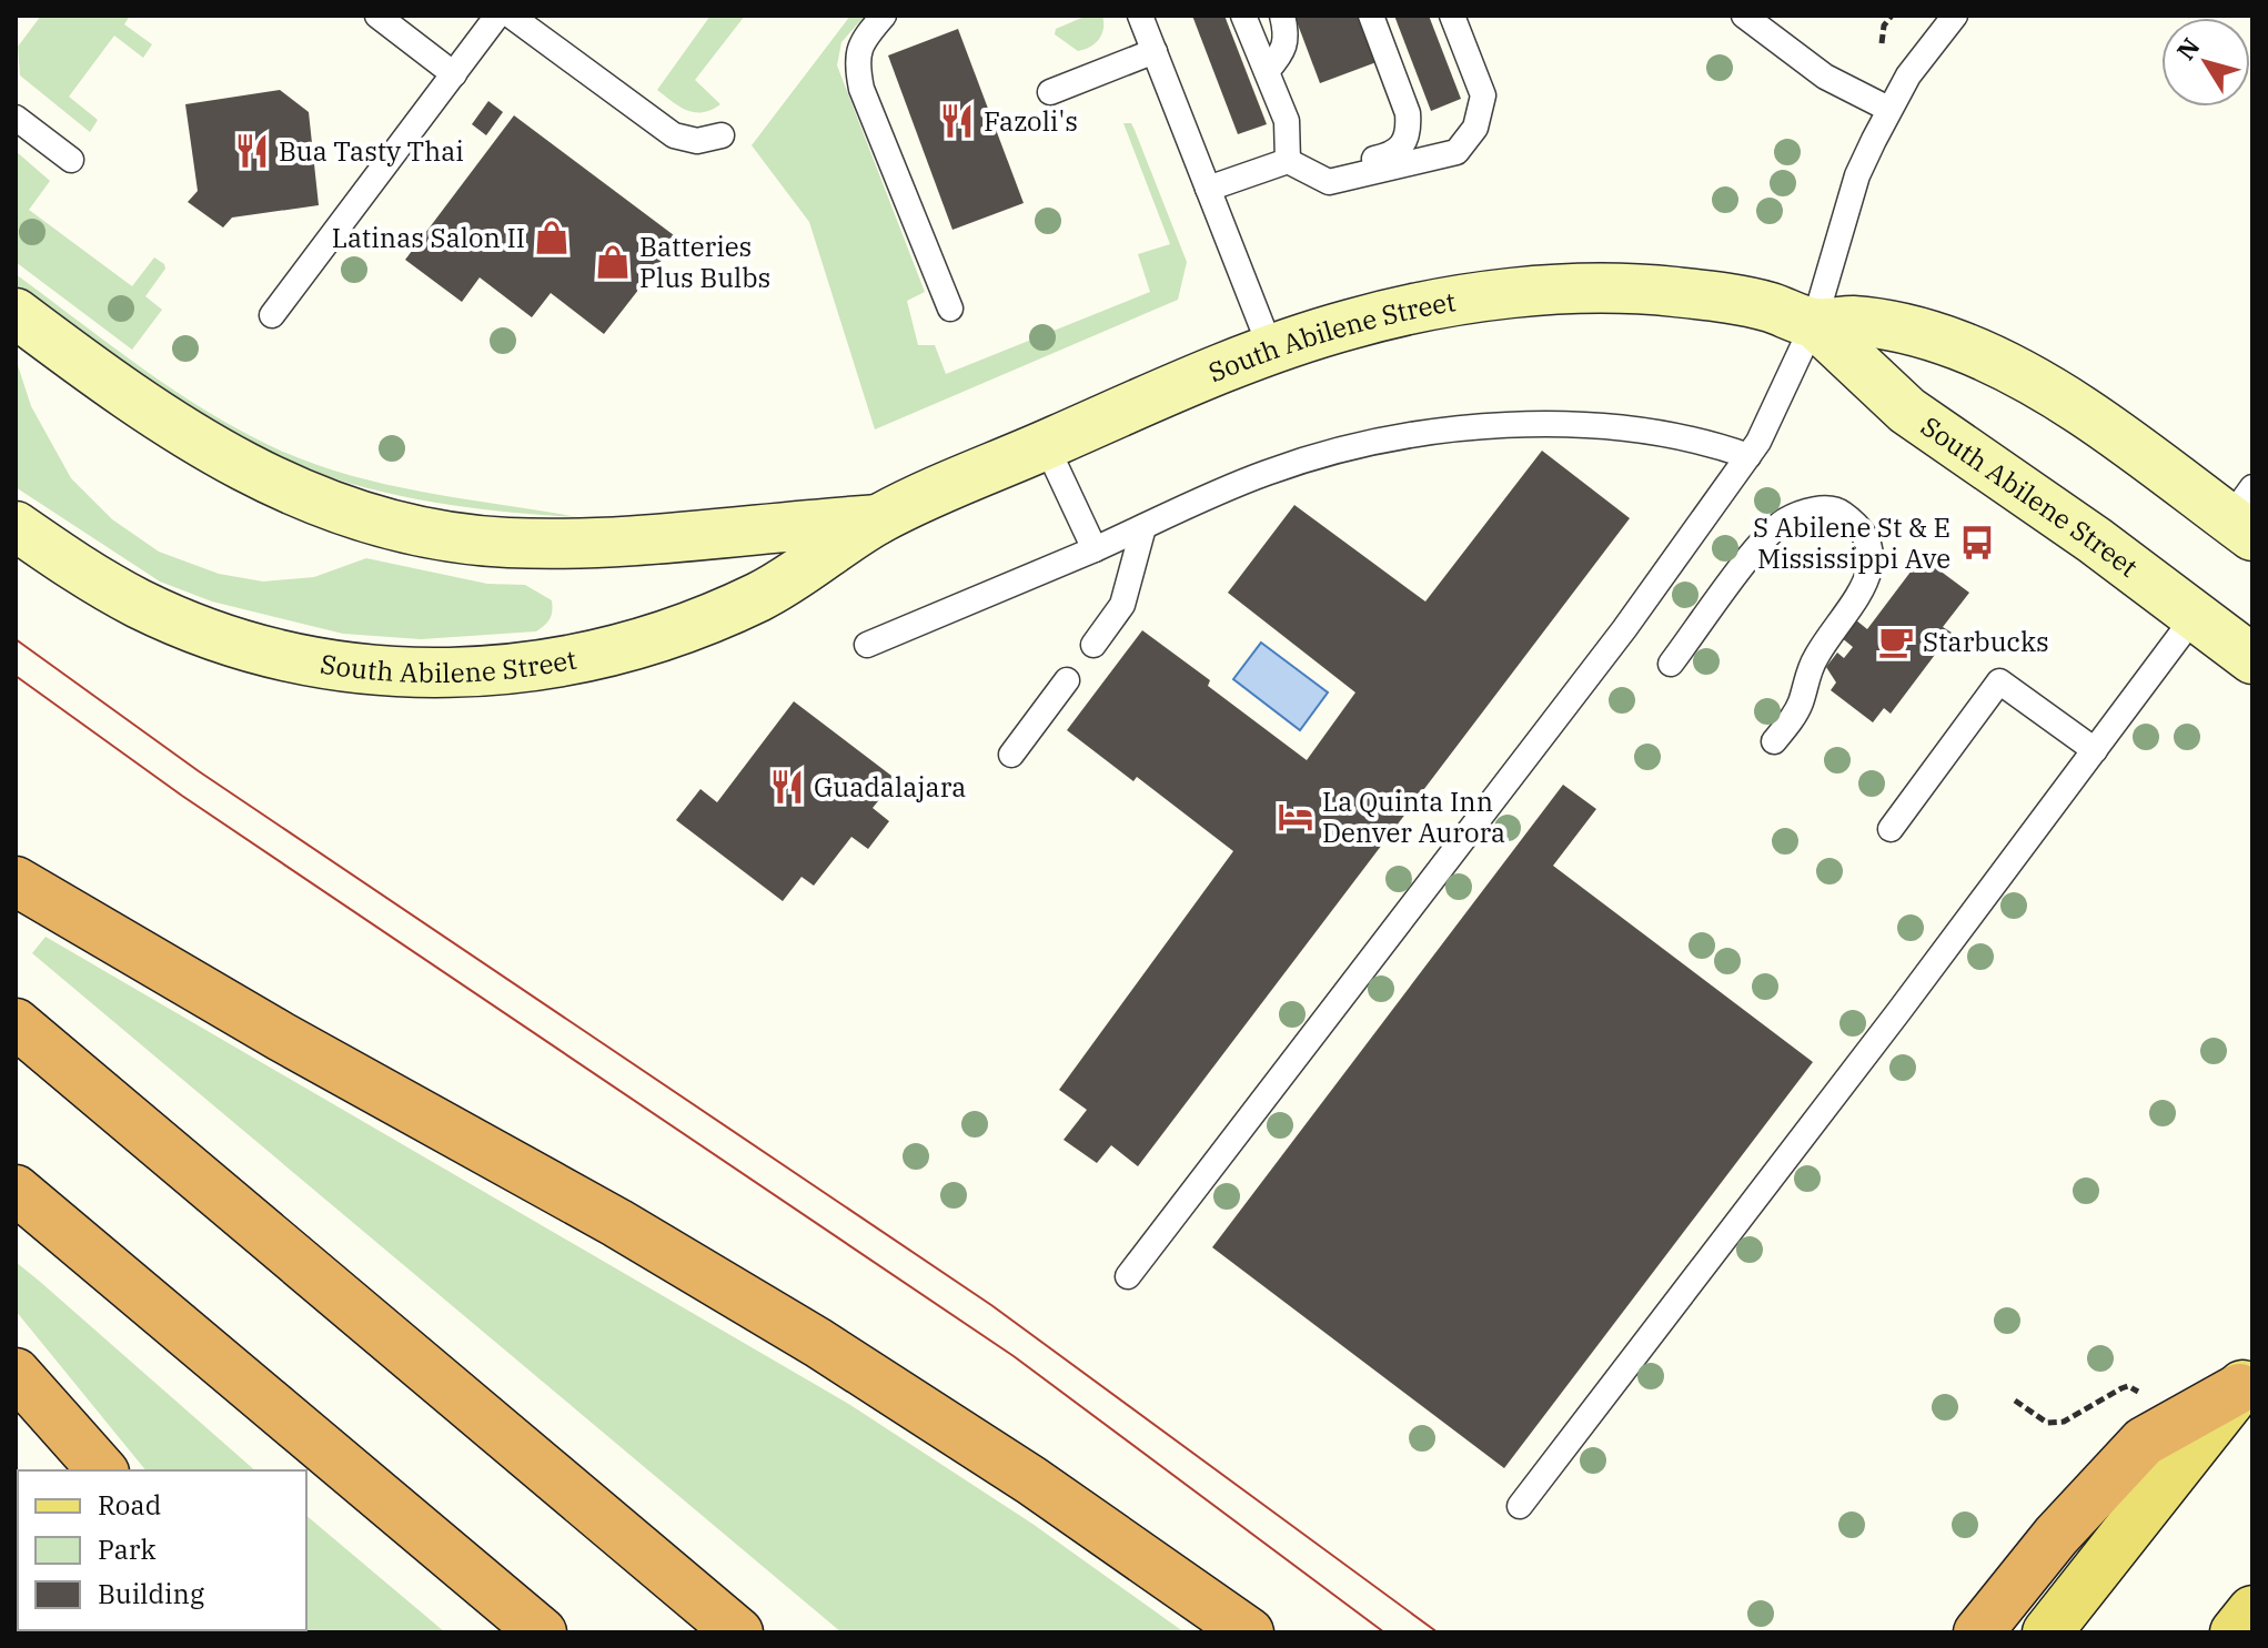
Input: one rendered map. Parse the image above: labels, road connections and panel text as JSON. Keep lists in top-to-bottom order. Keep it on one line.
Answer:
{"streets":{"main road":["South Abilene Street"]},"places":{"restaurant":["Fazoli's","Bua Tasty Thai","Guadalajara"],"shop":["Latinas Salon II","Batteries Plus Bulbs"],"bus stop":["S Abilene St & E Mississippi Ave"],"cafe":["Starbucks"],"hotel":["La Quinta Inn Denver Aurora"]},"legend":["Road","Park","Building"],"north":"top left"}
